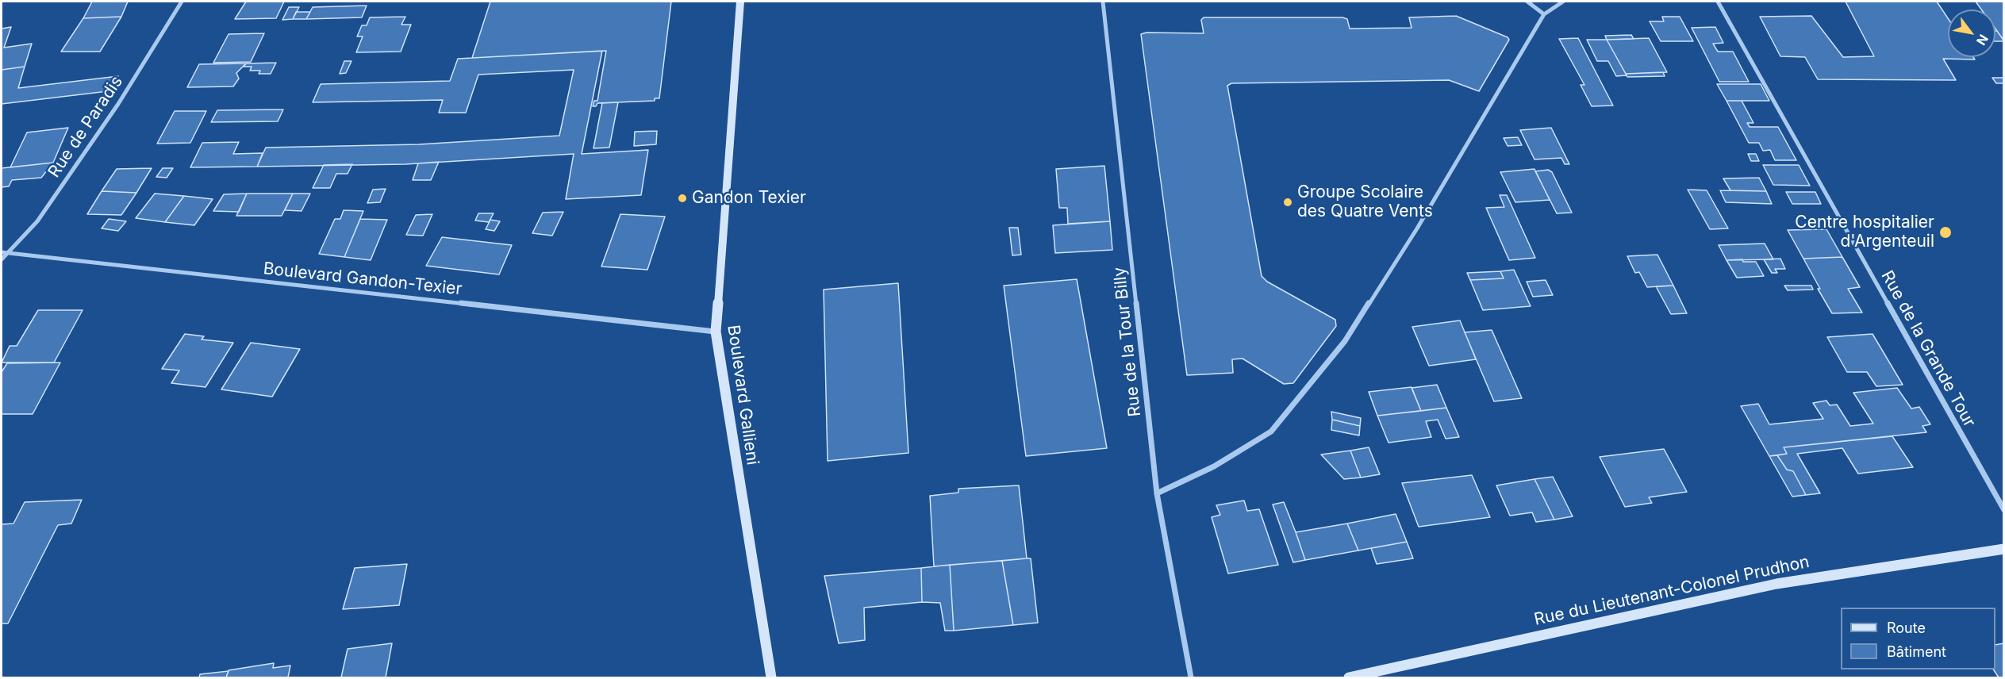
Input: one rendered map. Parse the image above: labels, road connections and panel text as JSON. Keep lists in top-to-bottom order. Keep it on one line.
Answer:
{"streets":{"main road":["Boulevard Gallieni","Rue du Lieutenant-Colonel Prudhon"],"street":["Rue de Paradis","Boulevard Gandon-Texier","Rue de la Tour Billy","Rue de la Grande Tour"]},"crossings":[["Rue de Paradis","Boulevard Gandon-Texier"],["Boulevard Gandon-Texier","Boulevard Gallieni"]],"places":["Gandon Texier","Groupe Scolaire des Quatre Vents","Centre hospitalier d'Argenteuil"],"legend":["Route","Bâtiment"],"north":"bottom right"}
